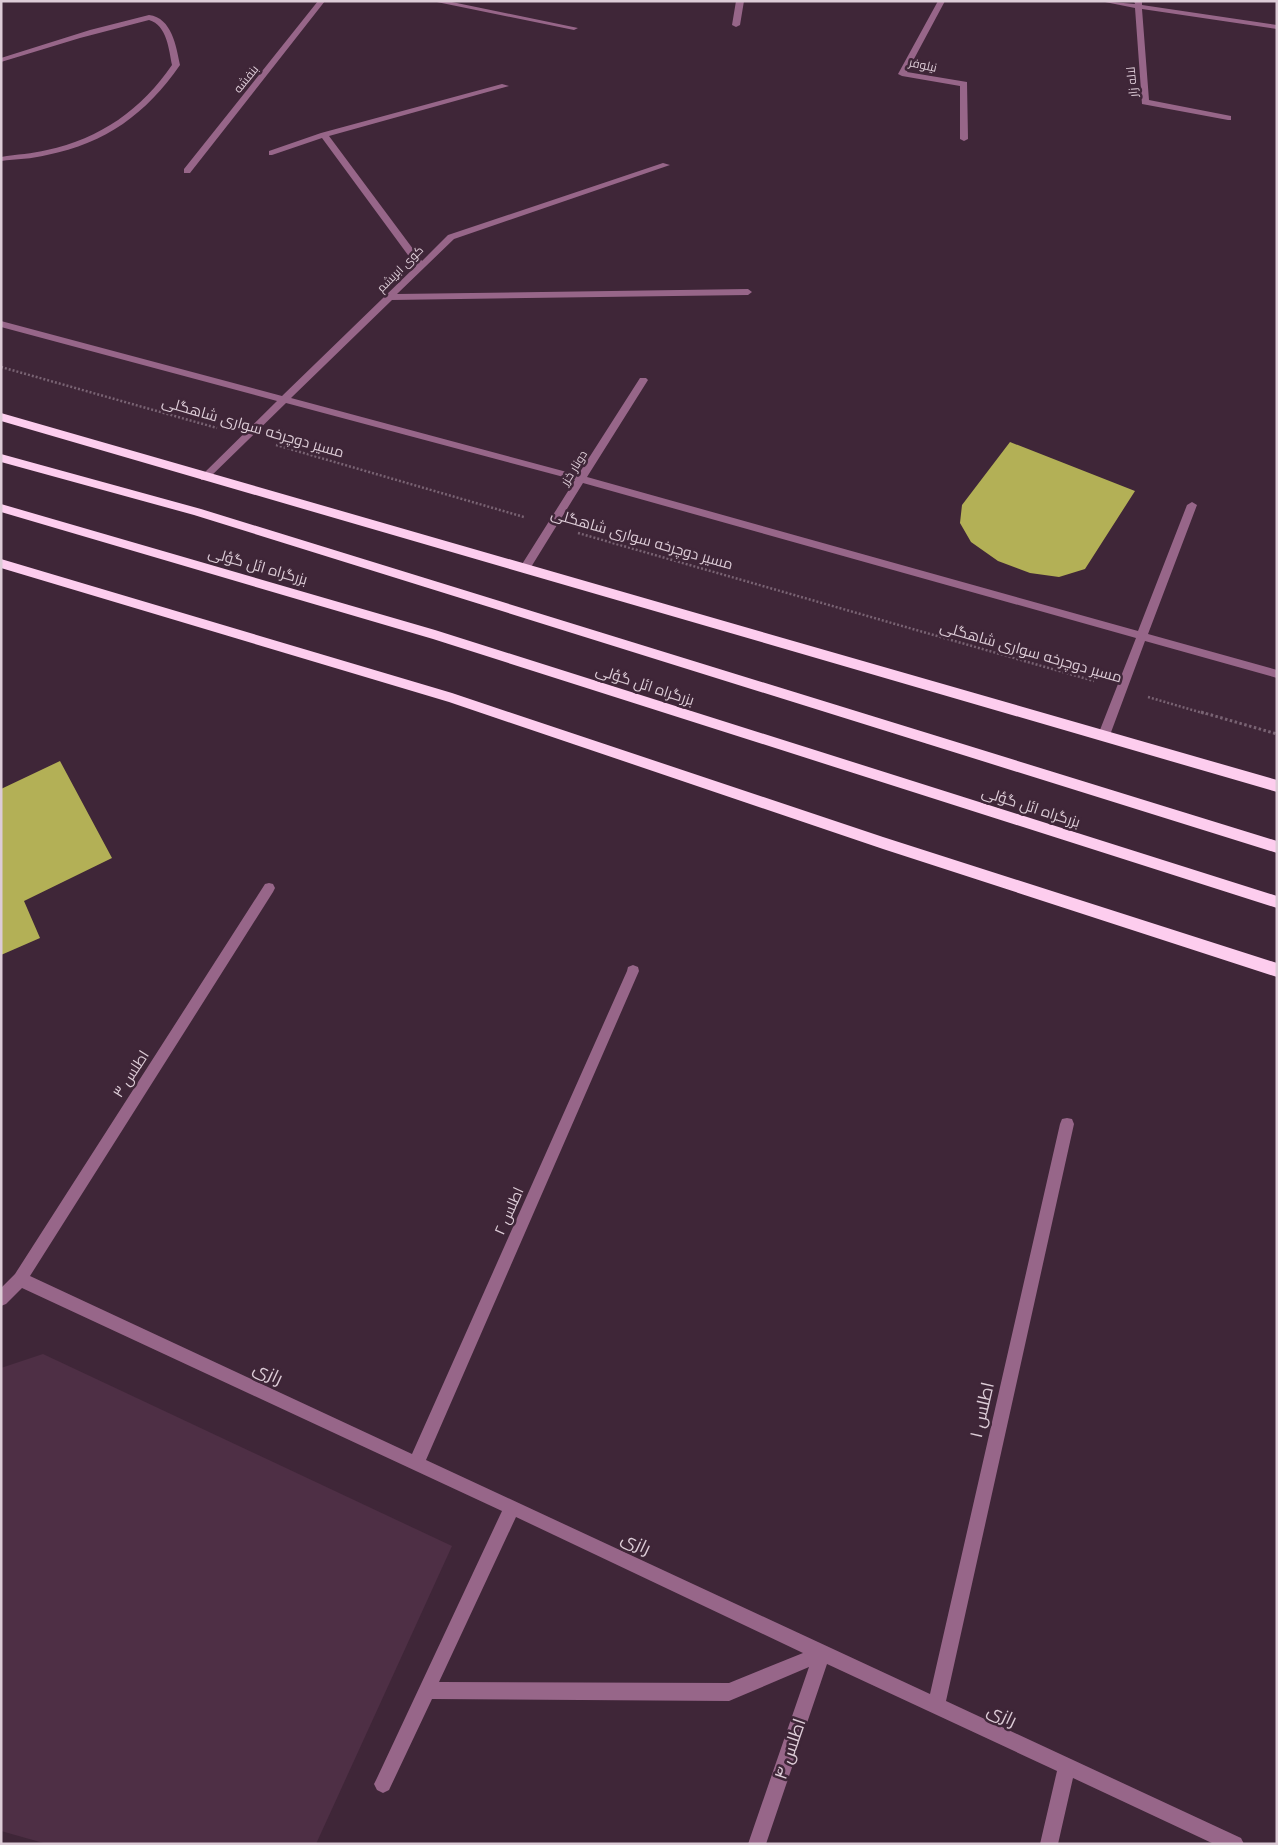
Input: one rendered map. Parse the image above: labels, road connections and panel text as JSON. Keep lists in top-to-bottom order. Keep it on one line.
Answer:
{"streets":{"highway":["بزرگراه ائل گؤلی"],"street":["نیلوفر","بنفشه","لاله زار","کوی ابریشم","دونار خزر","اطلس ۳","اطلس ۲","رازی","اطلس ۱","اطلس ۴"],"path":["مسیر دوچرخه سواری شاهگلی"]},"crossings":[["کوی ابریشم","مسیر دوچرخه سواری شاهگلی"],["مسیر دوچرخه سواری شاهگلی","دونار خزر"],["اطلس ۳","رازی"],["اطلس ۲","رازی"],["رازی","اطلس ۱"],["رازی","اطلس ۴"]]}
